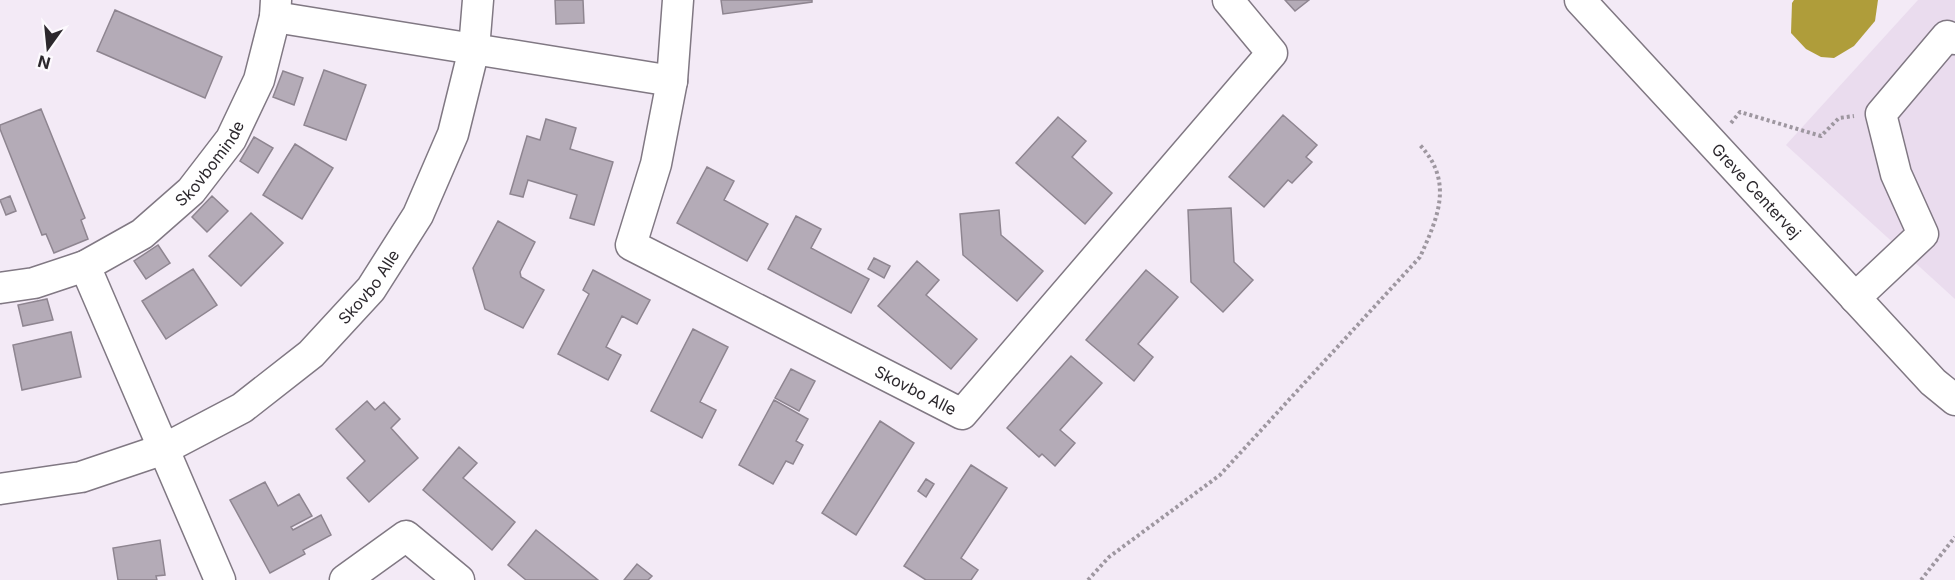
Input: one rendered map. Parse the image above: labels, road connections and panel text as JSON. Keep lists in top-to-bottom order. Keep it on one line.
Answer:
{"streets":{"street":["Skovbominde","Greve Centervej","Skovbo Alle"]},"crossings":[["Skovbominde","Skovbo Alle"]],"north":"bottom"}
